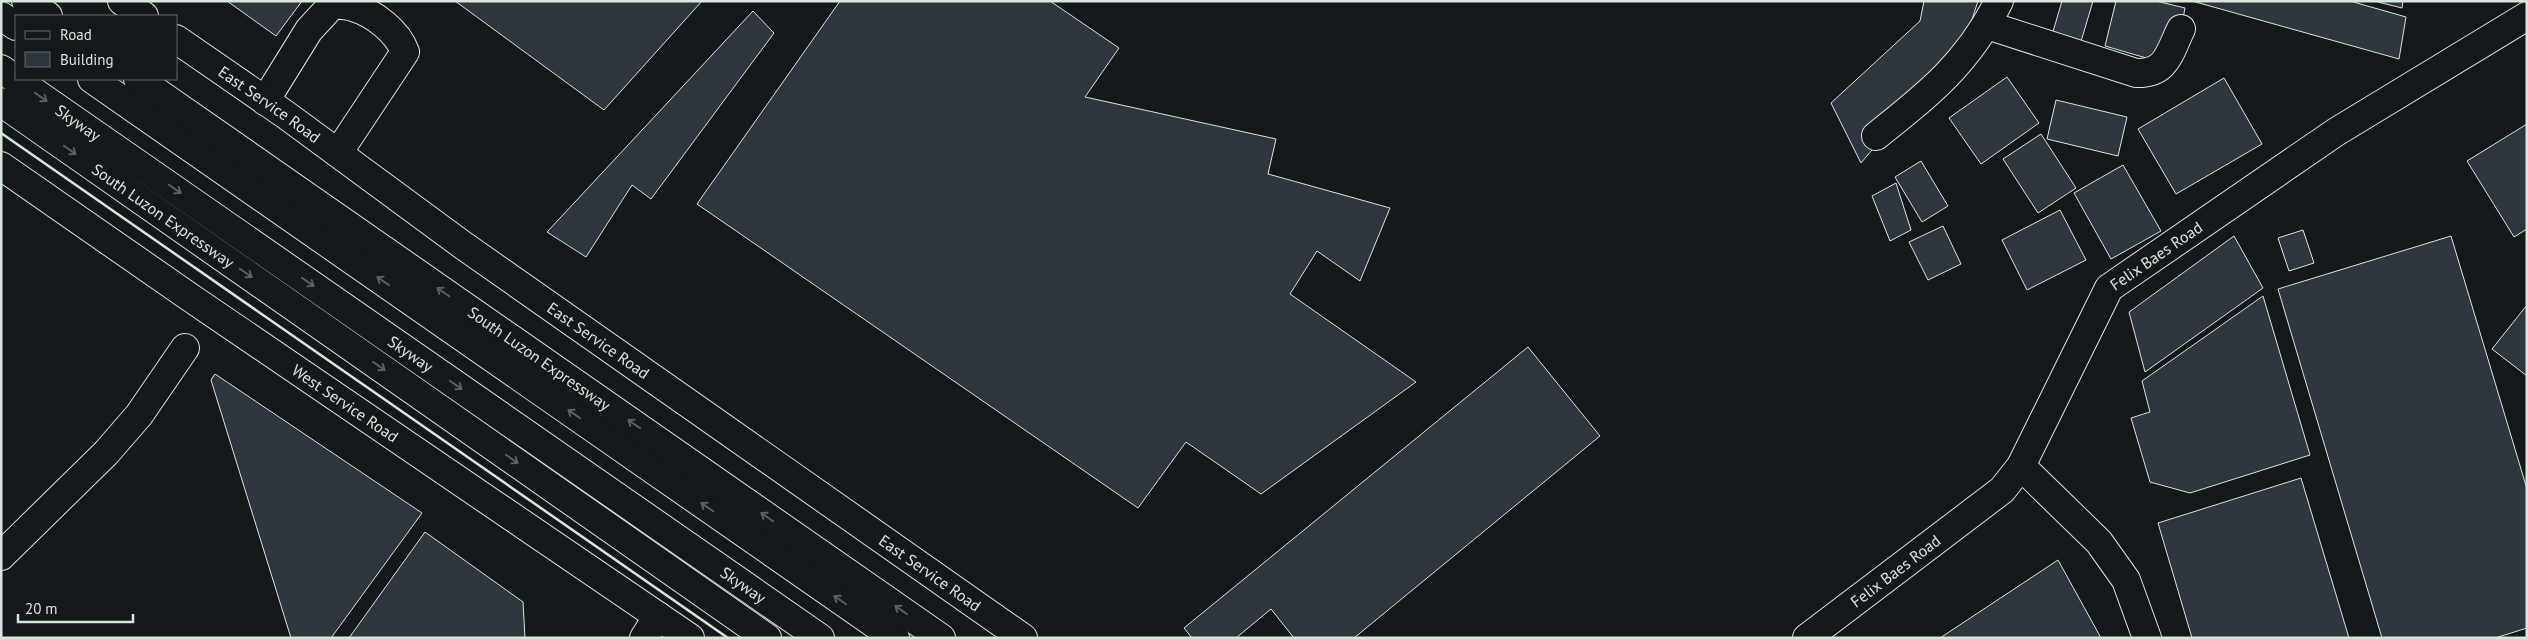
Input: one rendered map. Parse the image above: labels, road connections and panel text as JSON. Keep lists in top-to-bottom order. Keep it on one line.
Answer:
{"streets":{"main road":["East Service Road","Skyway","South Luzon Expressway","Felix Baes Road","West Service Road"]},"legend":["Road","Building"],"scale_bar":"20 m"}
